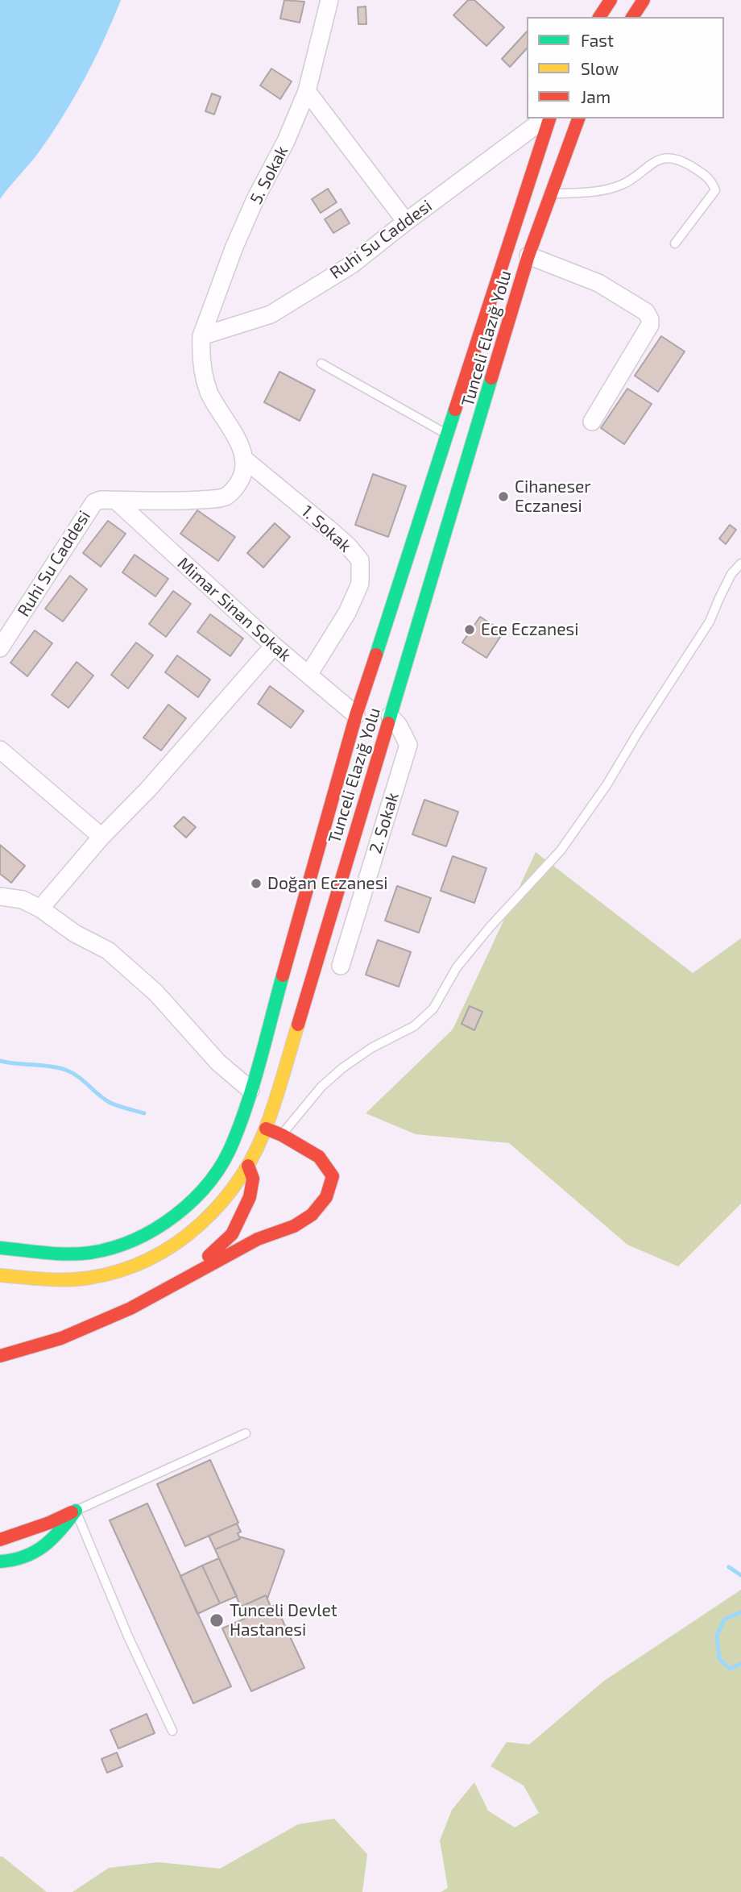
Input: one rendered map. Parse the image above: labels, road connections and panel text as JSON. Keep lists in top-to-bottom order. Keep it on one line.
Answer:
{"streets":{"main road":["Tunceli Elazığ Yolu"],"street":["5. Sokak","Ruhi Su Caddesi","1. Sokak","Mimar Sinan Sokak","2. Sokak"]},"crossings":[["5. Sokak","Ruhi Su Caddesi"],["Ruhi Su Caddesi","1. Sokak"],["Ruhi Su Caddesi","Mimar Sinan Sokak"],["Tunceli Elazığ Yolu","Mimar Sinan Sokak"],["Tunceli Elazığ Yolu","2. Sokak"],["1. Sokak","Mimar Sinan Sokak"]],"places":["Cihaneser Eczanesi","Ece Eczanesi","Doğan Eczanesi","Tunceli Devlet Hastanesi"],"legend":["Fast","Slow","Jam"]}
